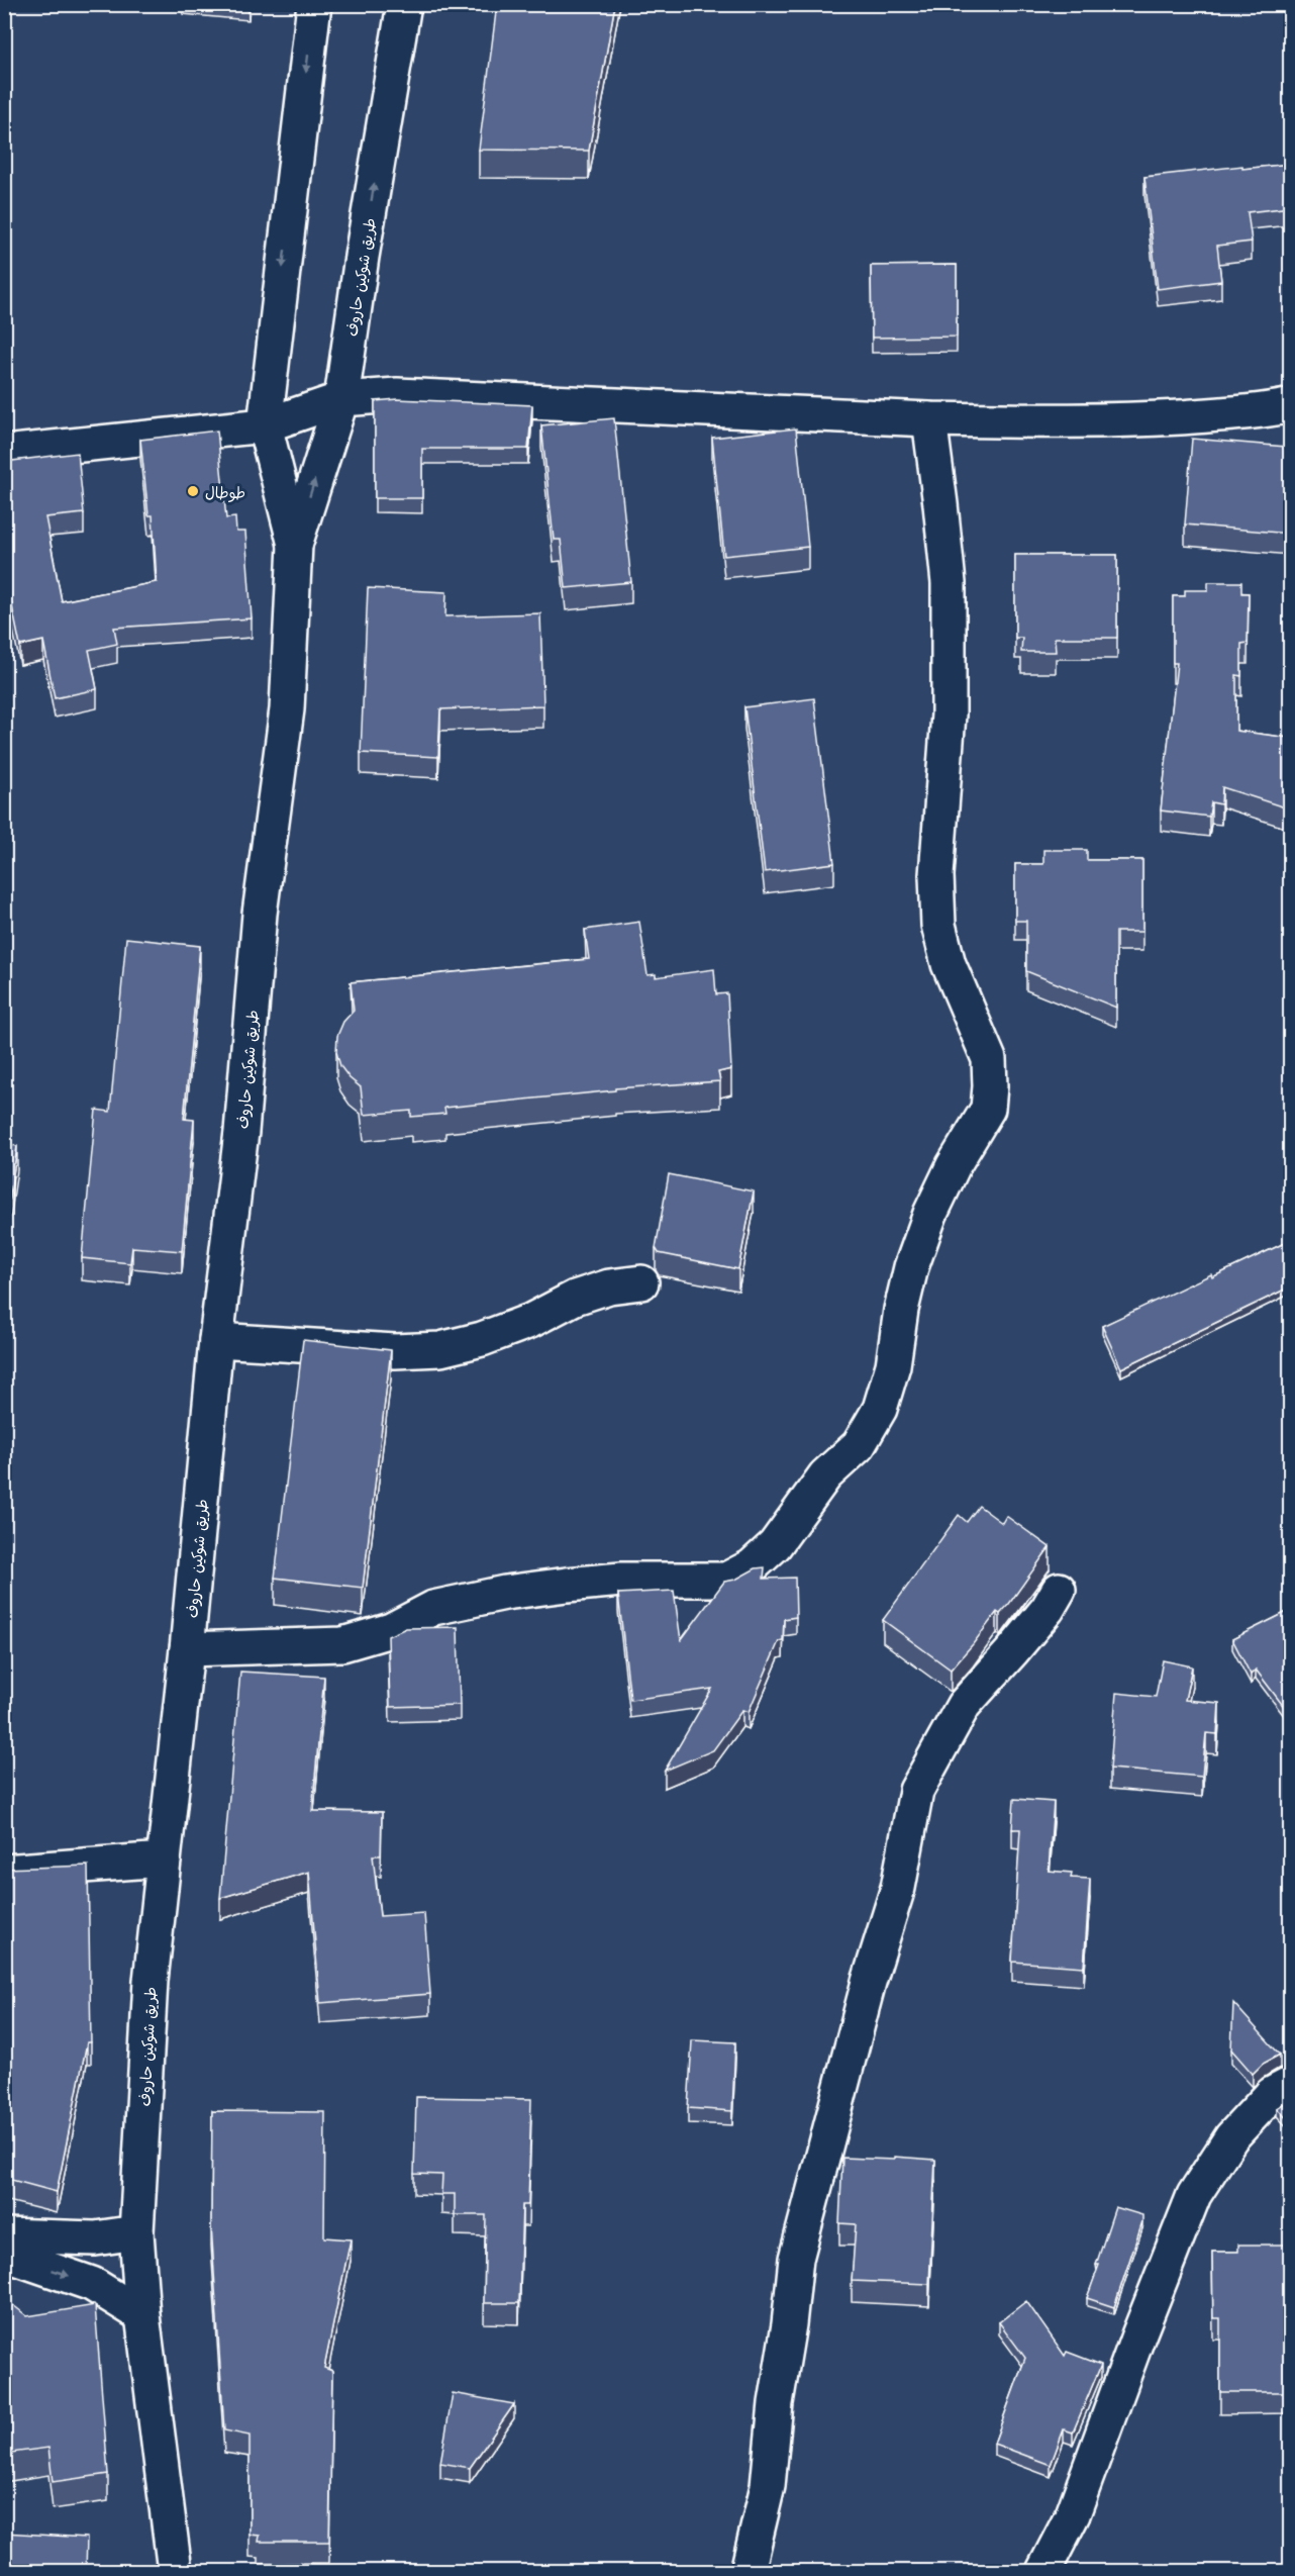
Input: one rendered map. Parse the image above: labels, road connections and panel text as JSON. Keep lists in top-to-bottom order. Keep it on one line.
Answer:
{"streets":{"street":["طريق شوكين حاروف"]},"places":["طوطال"]}
